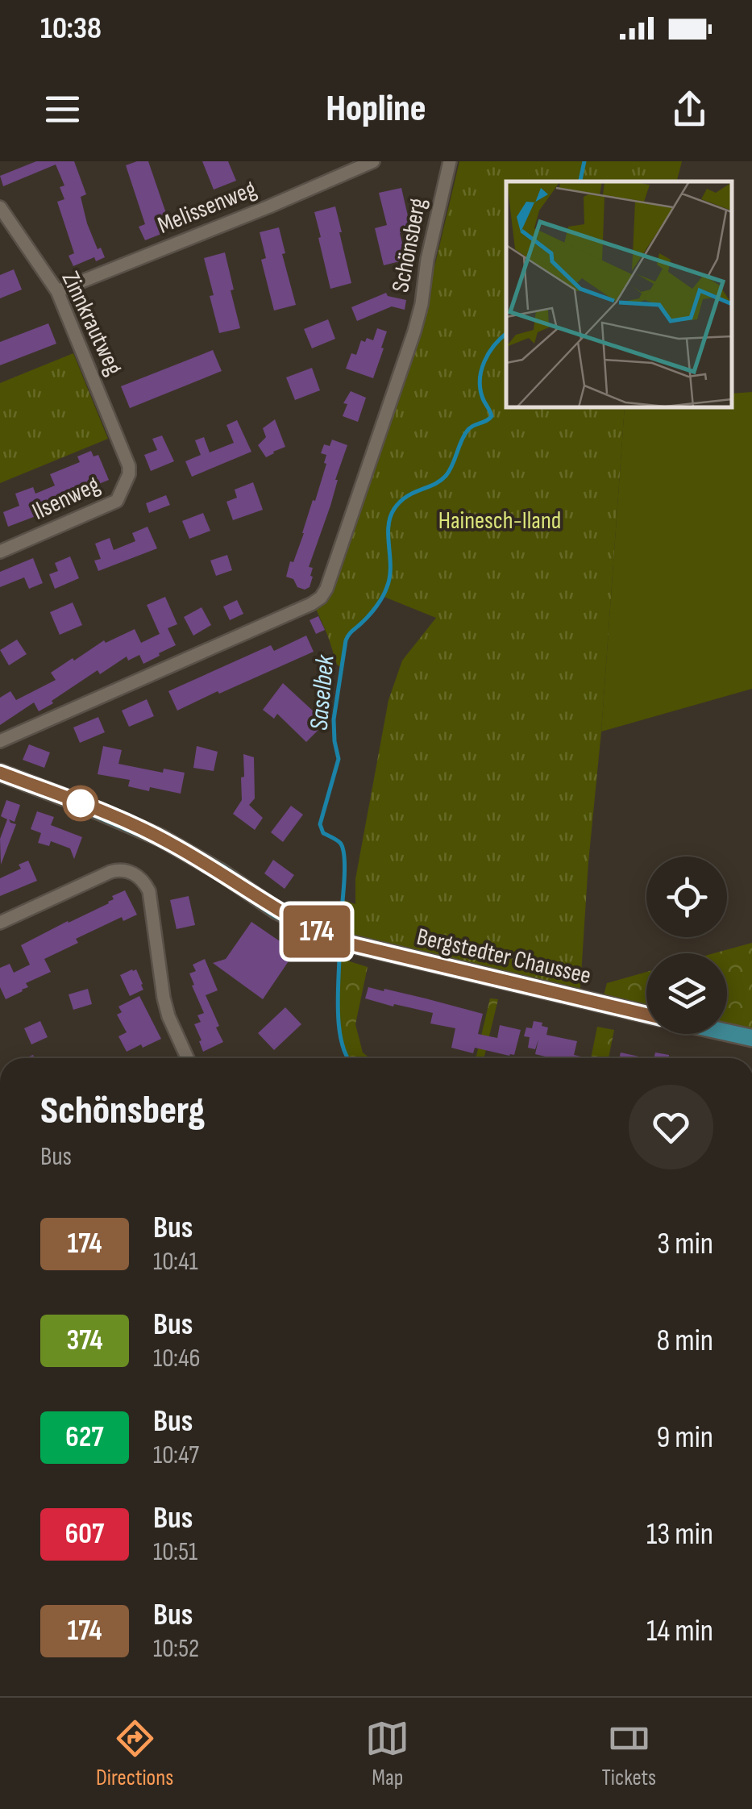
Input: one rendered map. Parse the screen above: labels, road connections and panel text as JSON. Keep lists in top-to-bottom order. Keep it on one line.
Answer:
{"streets":{"main road":["Bergstedter Chaussee"],"street":["Melissenweg","Schönsberg","Zinnkrautweg","Ilsenweg"]},"crossings":[["Melissenweg","Zinnkrautweg"],["Zinnkrautweg","Ilsenweg"]],"water":["Saselbek"],"parks":["Hainesch-Iland"],"lines":["bus line 174"],"page":{"status":"10:38","header":"Hopline","on_map":"174","heading":["Schönsberg","Bus"],"list":[{"mark":"174","name":"Bus","note":"10:41","value":"3 min"},{"mark":"374","name":"Bus","note":"10:46","value":"8 min"},{"mark":"627","name":"Bus","note":"10:47","value":"9 min"},{"mark":"607","name":"Bus","note":"10:51","value":"13 min"},{"mark":"174","name":"Bus","note":"10:52","value":"14 min"}],"tabs":["Directions","Map","Tickets"]}}
